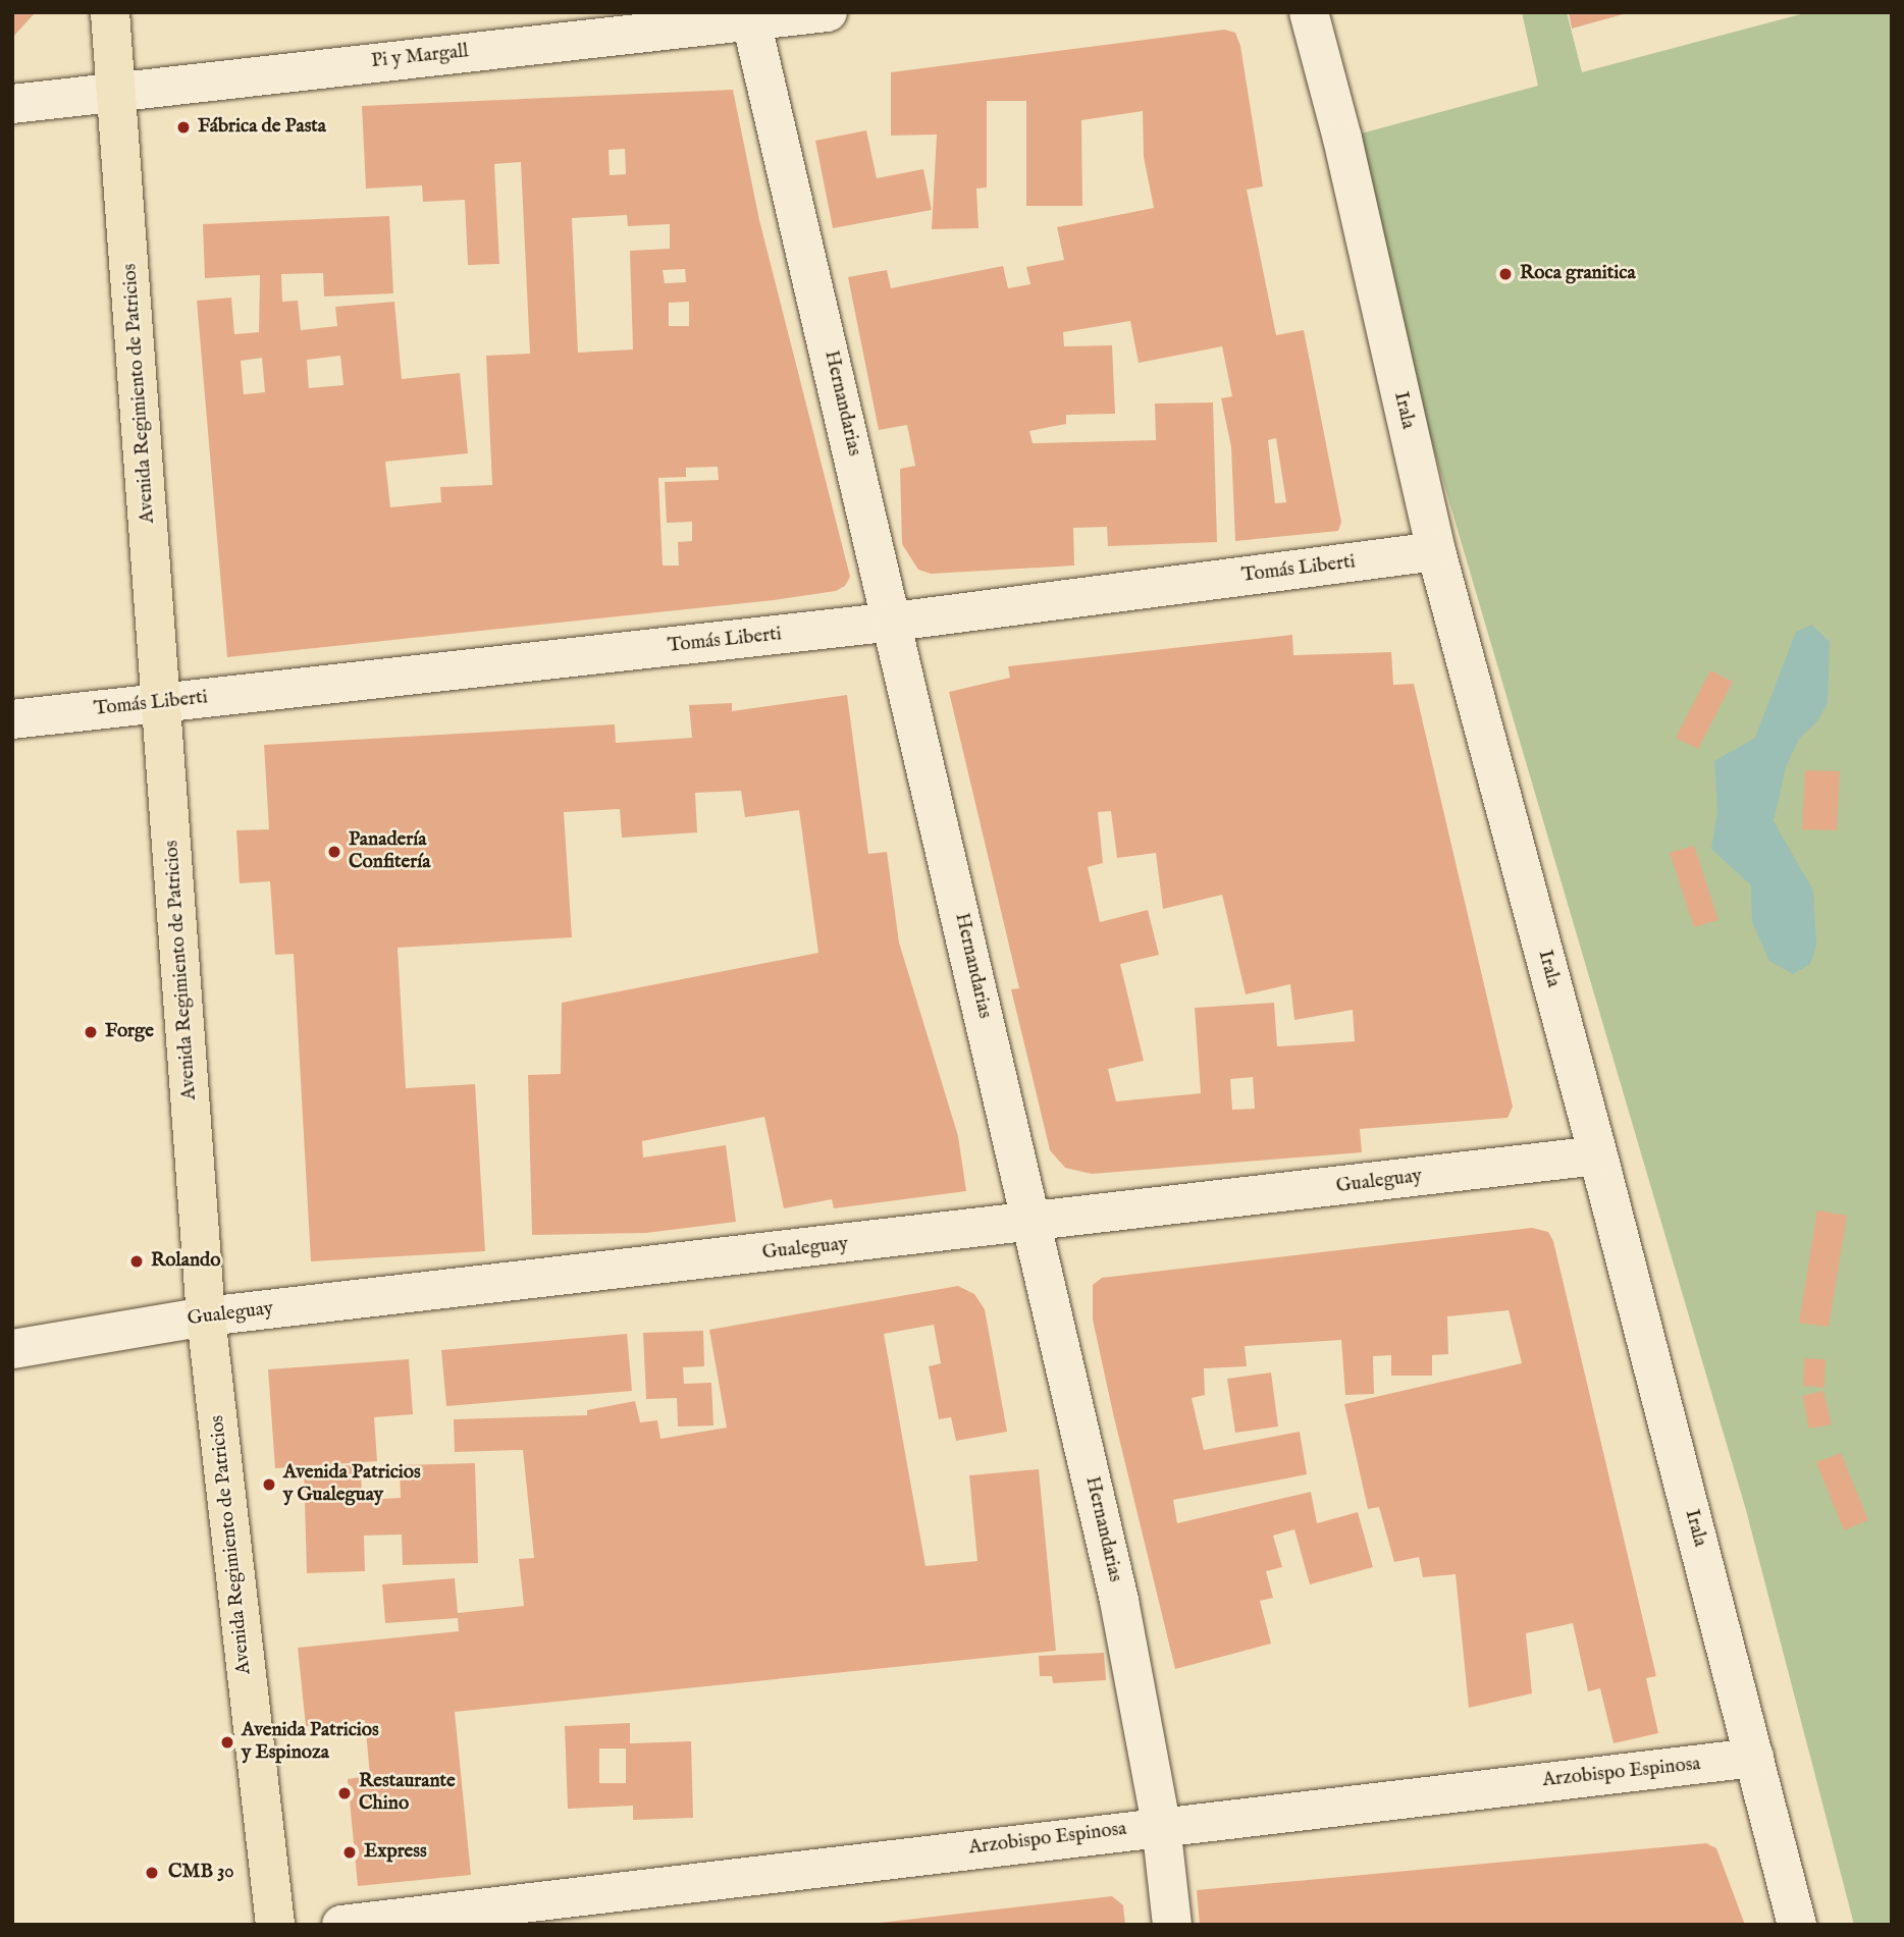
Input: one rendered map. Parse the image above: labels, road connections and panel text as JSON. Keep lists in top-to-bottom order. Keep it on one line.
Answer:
{"streets":{"main road":["Avenida Regimiento de Patricios"],"street":["Pi y Margall","Hernandarias","Irala","Tomás Liberti","Gualeguay","Arzobispo Espinosa"]},"crossings":[["Pi y Margall","Avenida Regimiento de Patricios"],["Pi y Margall","Hernandarias"],["Avenida Regimiento de Patricios","Tomás Liberti"],["Avenida Regimiento de Patricios","Gualeguay"],["Hernandarias","Tomás Liberti"],["Hernandarias","Gualeguay"],["Hernandarias","Arzobispo Espinosa"],["Irala","Tomás Liberti"],["Irala","Gualeguay"],["Irala","Arzobispo Espinosa"]],"places":["Fábrica de Pasta","Roca granitica","Panadería Confitería","Forge","Rolando","Avenida Patricios y Gualeguay","Avenida Patricios y Espinoza","Restaurante Chino","Express","CMB 30"]}
